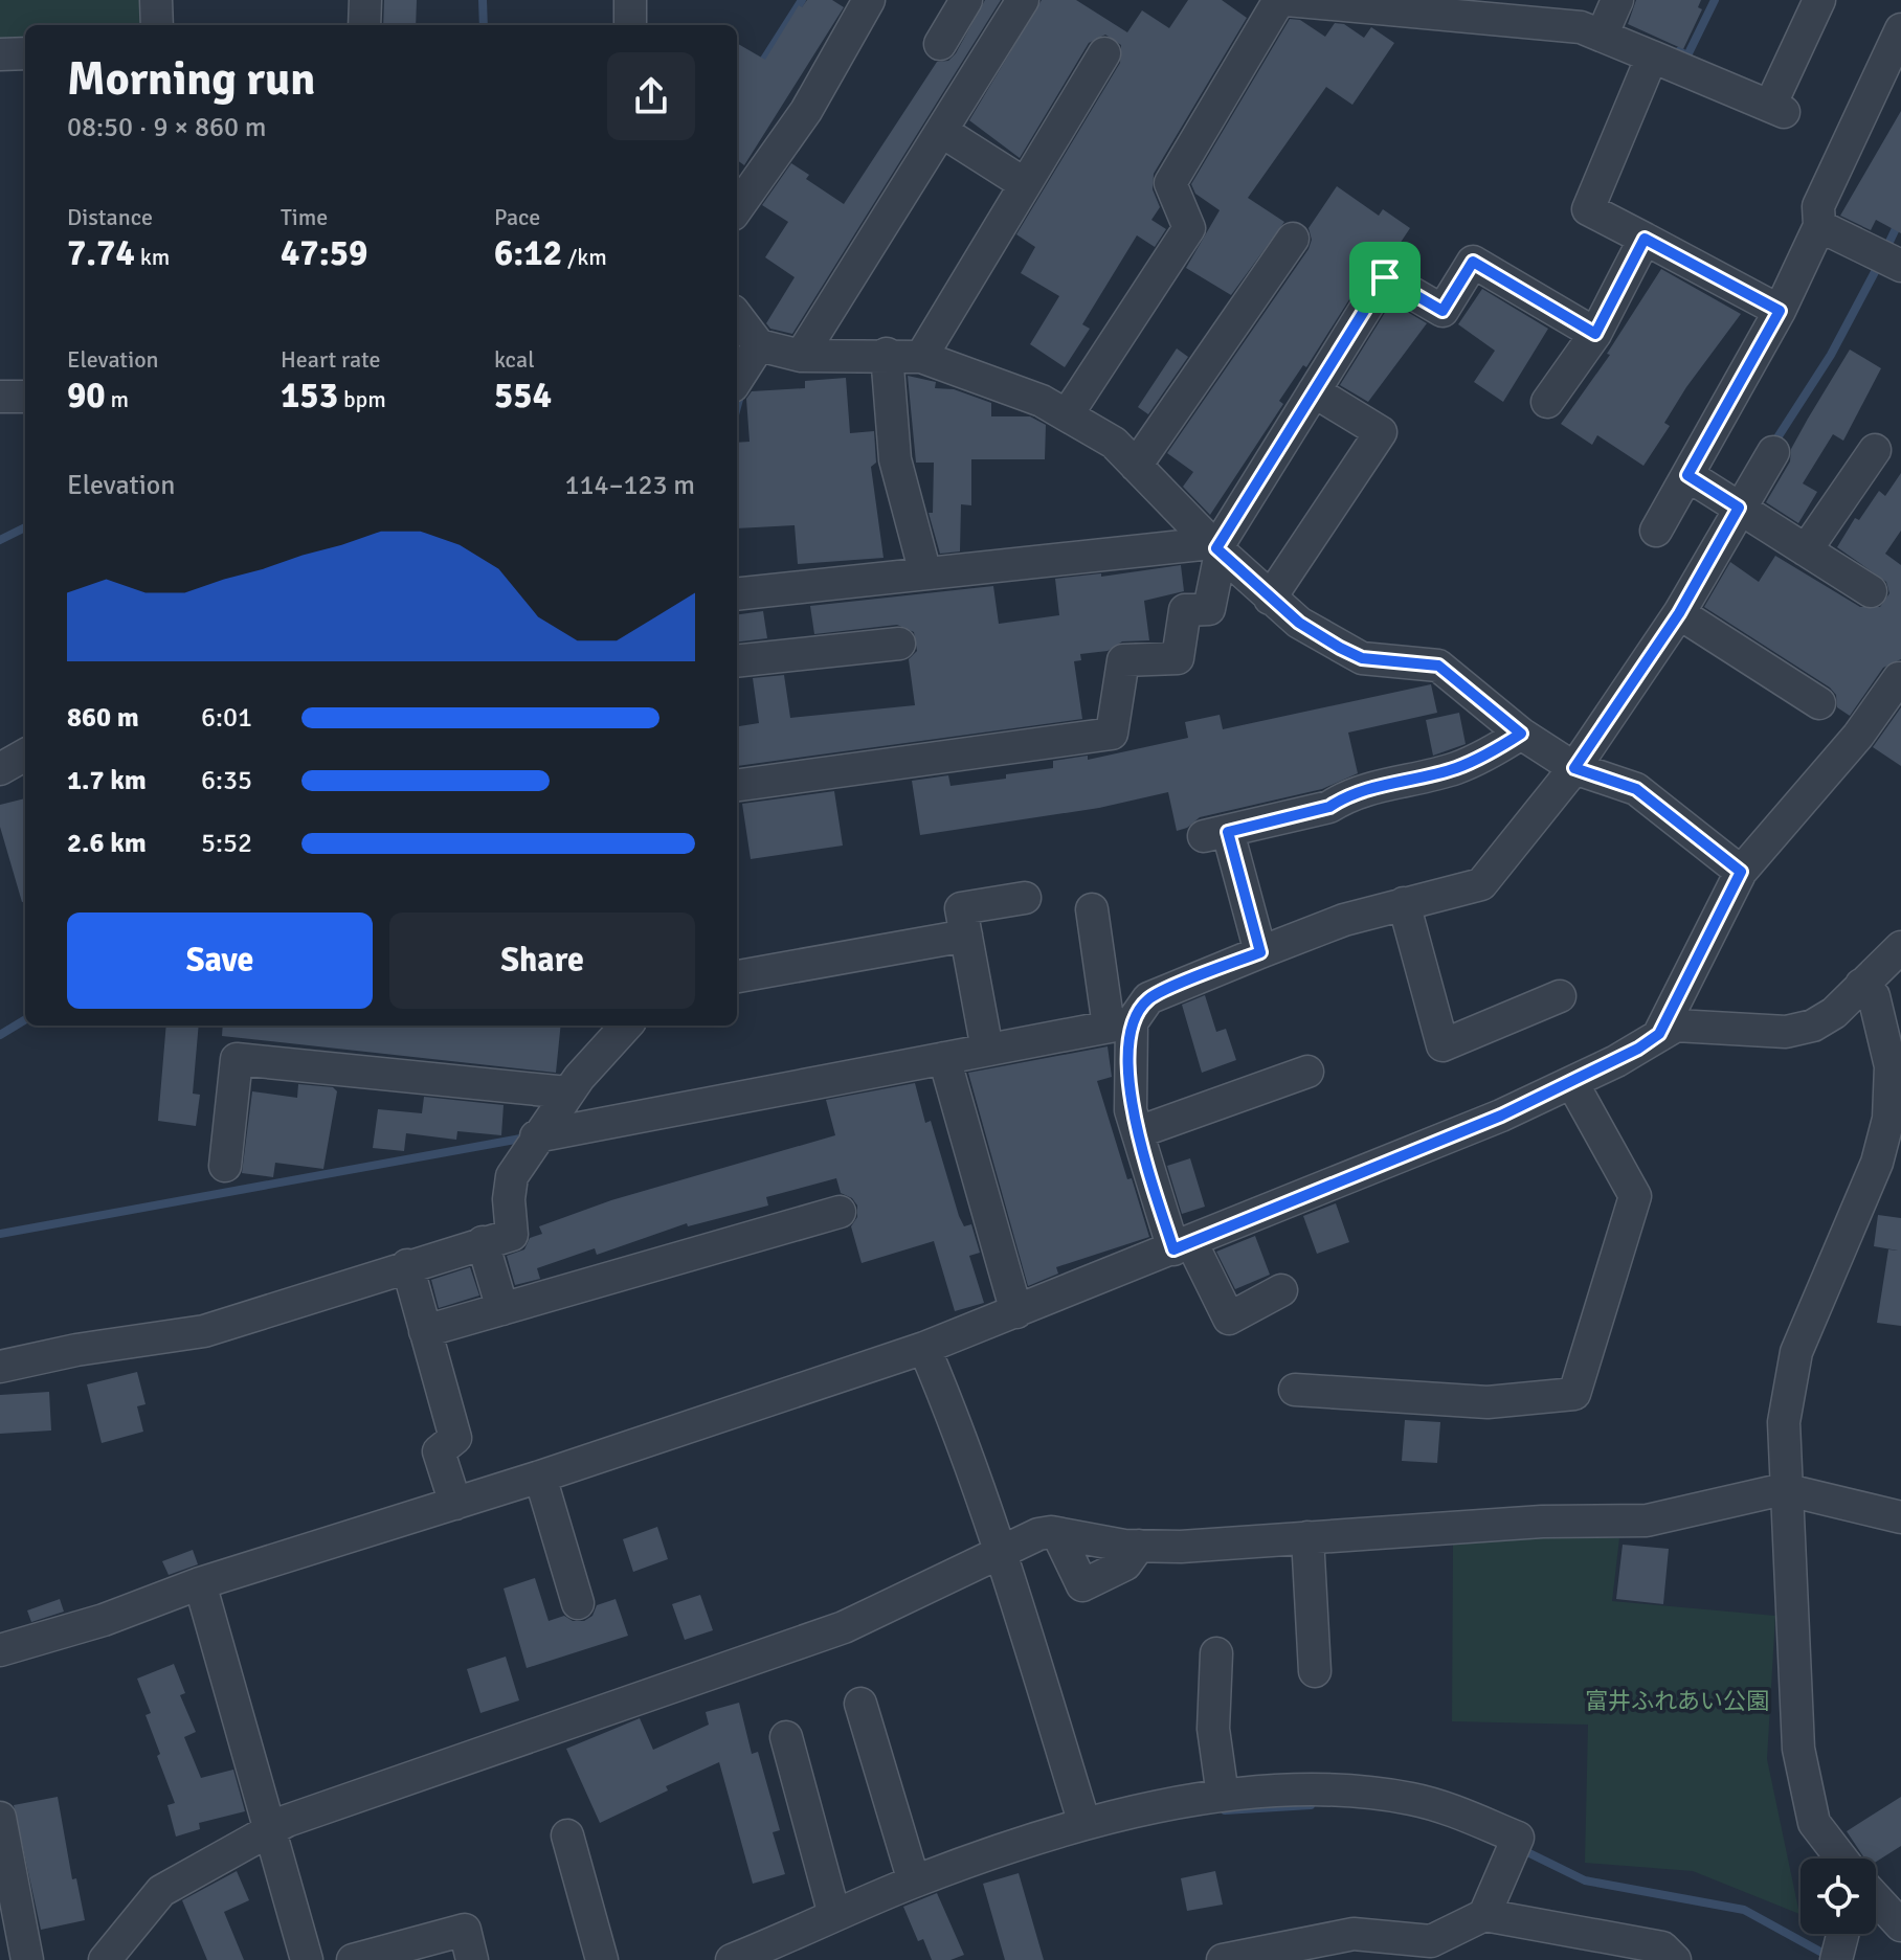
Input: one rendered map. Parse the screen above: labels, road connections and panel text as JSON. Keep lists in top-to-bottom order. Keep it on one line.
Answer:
{"parks":["富井ふれあい公園"],"page":{"heading":["Morning run","08:50 · 9 × 860 m"],"stats":[["Distance","7.74 km"],["Time","47:59"],["Pace","6:12 /km"],["Elevation","90 m"],["Heart rate","153 bpm"],["kcal","554"]],"chart":["Elevation","114–123 m"],"list":[{"name":"860 m","note":"6:01"},{"name":"1.7 km","note":"6:35"},{"name":"2.6 km","note":"5:52"}],"buttons":["Save","Share"]}}
